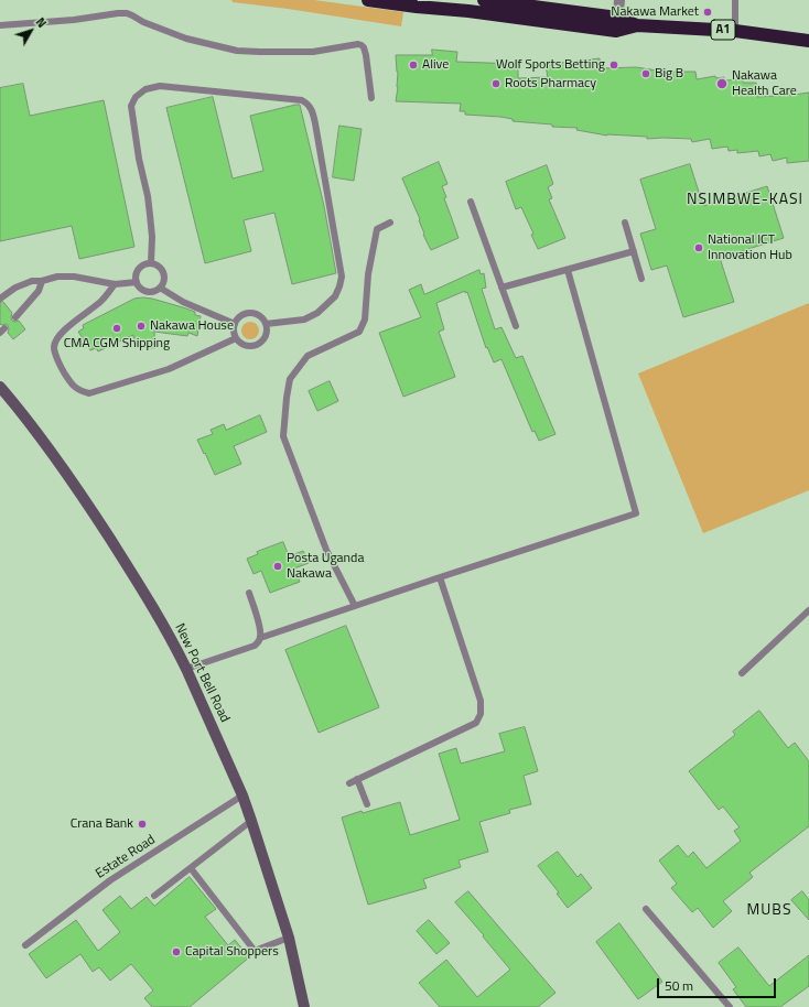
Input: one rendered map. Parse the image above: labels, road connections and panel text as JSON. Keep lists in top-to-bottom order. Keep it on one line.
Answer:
{"streets":{"highway":["A1"],"main road":["New Port Bell Road"],"lane":["Estate Road"]},"crossings":[["New Port Bell Road","Estate Road"]],"districts":["NSIMBWE-KASI","MUBS"],"places":["Nakawa Market","Alive","Wolf Sports Betting","Big B","Roots Pharmacy","Nakawa Health Care","National ICT Innovation Hub","Nakawa House","CMA CGM Shipping","Posta Uganda Nakawa","Crana Bank","Capital Shoppers"],"scale_bar":"50 m","north":"top right"}
